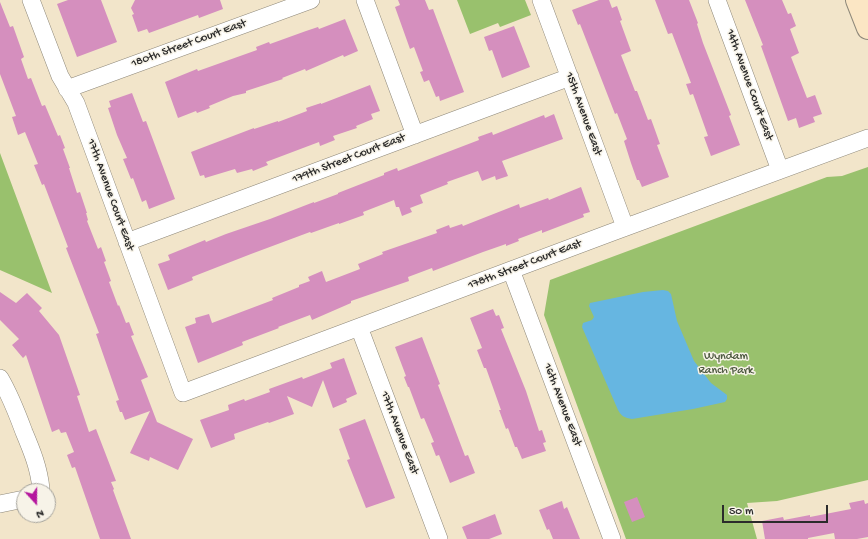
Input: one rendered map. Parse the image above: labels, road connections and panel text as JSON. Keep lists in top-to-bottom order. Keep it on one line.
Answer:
{"streets":{"street":["180th Street Court East","14th Avenue Court East","15th Avenue East","179th Street Court East","17th Avenue Court East","178th Street Court East","16th Avenue East","17th Avenue East"]},"crossings":[["180th Street Court East","17th Avenue Court East"],["14th Avenue Court East","178th Street Court East"],["15th Avenue East","179th Street Court East"],["15th Avenue East","178th Street Court East"],["179th Street Court East","17th Avenue Court East"],["17th Avenue Court East","178th Street Court East"],["178th Street Court East","16th Avenue East"],["178th Street Court East","17th Avenue East"]],"parks":["Wyndam Ranch Park"],"scale_bar":"50 m","north":"bottom"}
